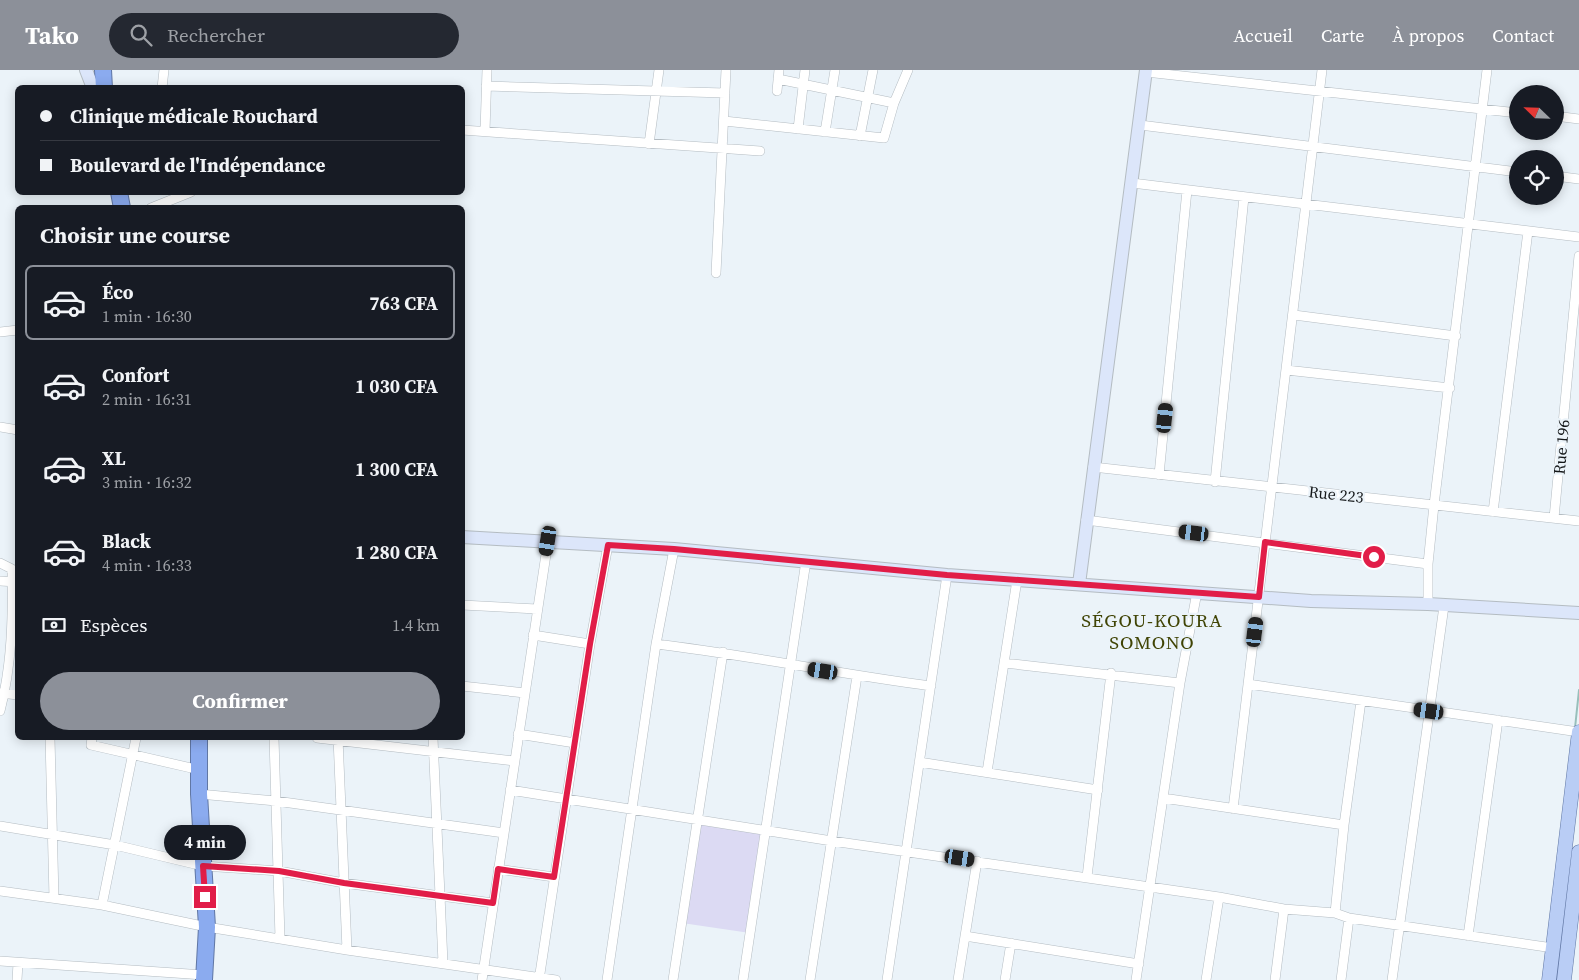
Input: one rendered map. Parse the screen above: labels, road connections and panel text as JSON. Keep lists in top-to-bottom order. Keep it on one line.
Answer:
{"streets":{"street":["Rue 196","Rue 223"]},"crossings":[["Rue 196","Rue 223"]],"districts":["SÉGOU-KOURA SOMONO"],"north":"top left","page":{"header":"Tako","search":"Rechercher","nav":["Accueil","Carte","À propos","Contact"],"banner":["Clinique médicale Rouchard","Boulevard de l'Indépendance"],"heading":"Choisir une course","list":[{"name":"Éco","note":"1 min · 16:30","value":"763 CFA"},{"name":"Confort","note":"2 min · 16:31","value":"1 030 CFA"},{"name":"XL","note":"3 min · 16:32","value":"1 300 CFA"},{"name":"Black","note":"4 min · 16:33","value":"1 280 CFA"}],"pay":["Espèces","1.4 km"],"buttons":"Confirmer","bubble":"4 min"}}
